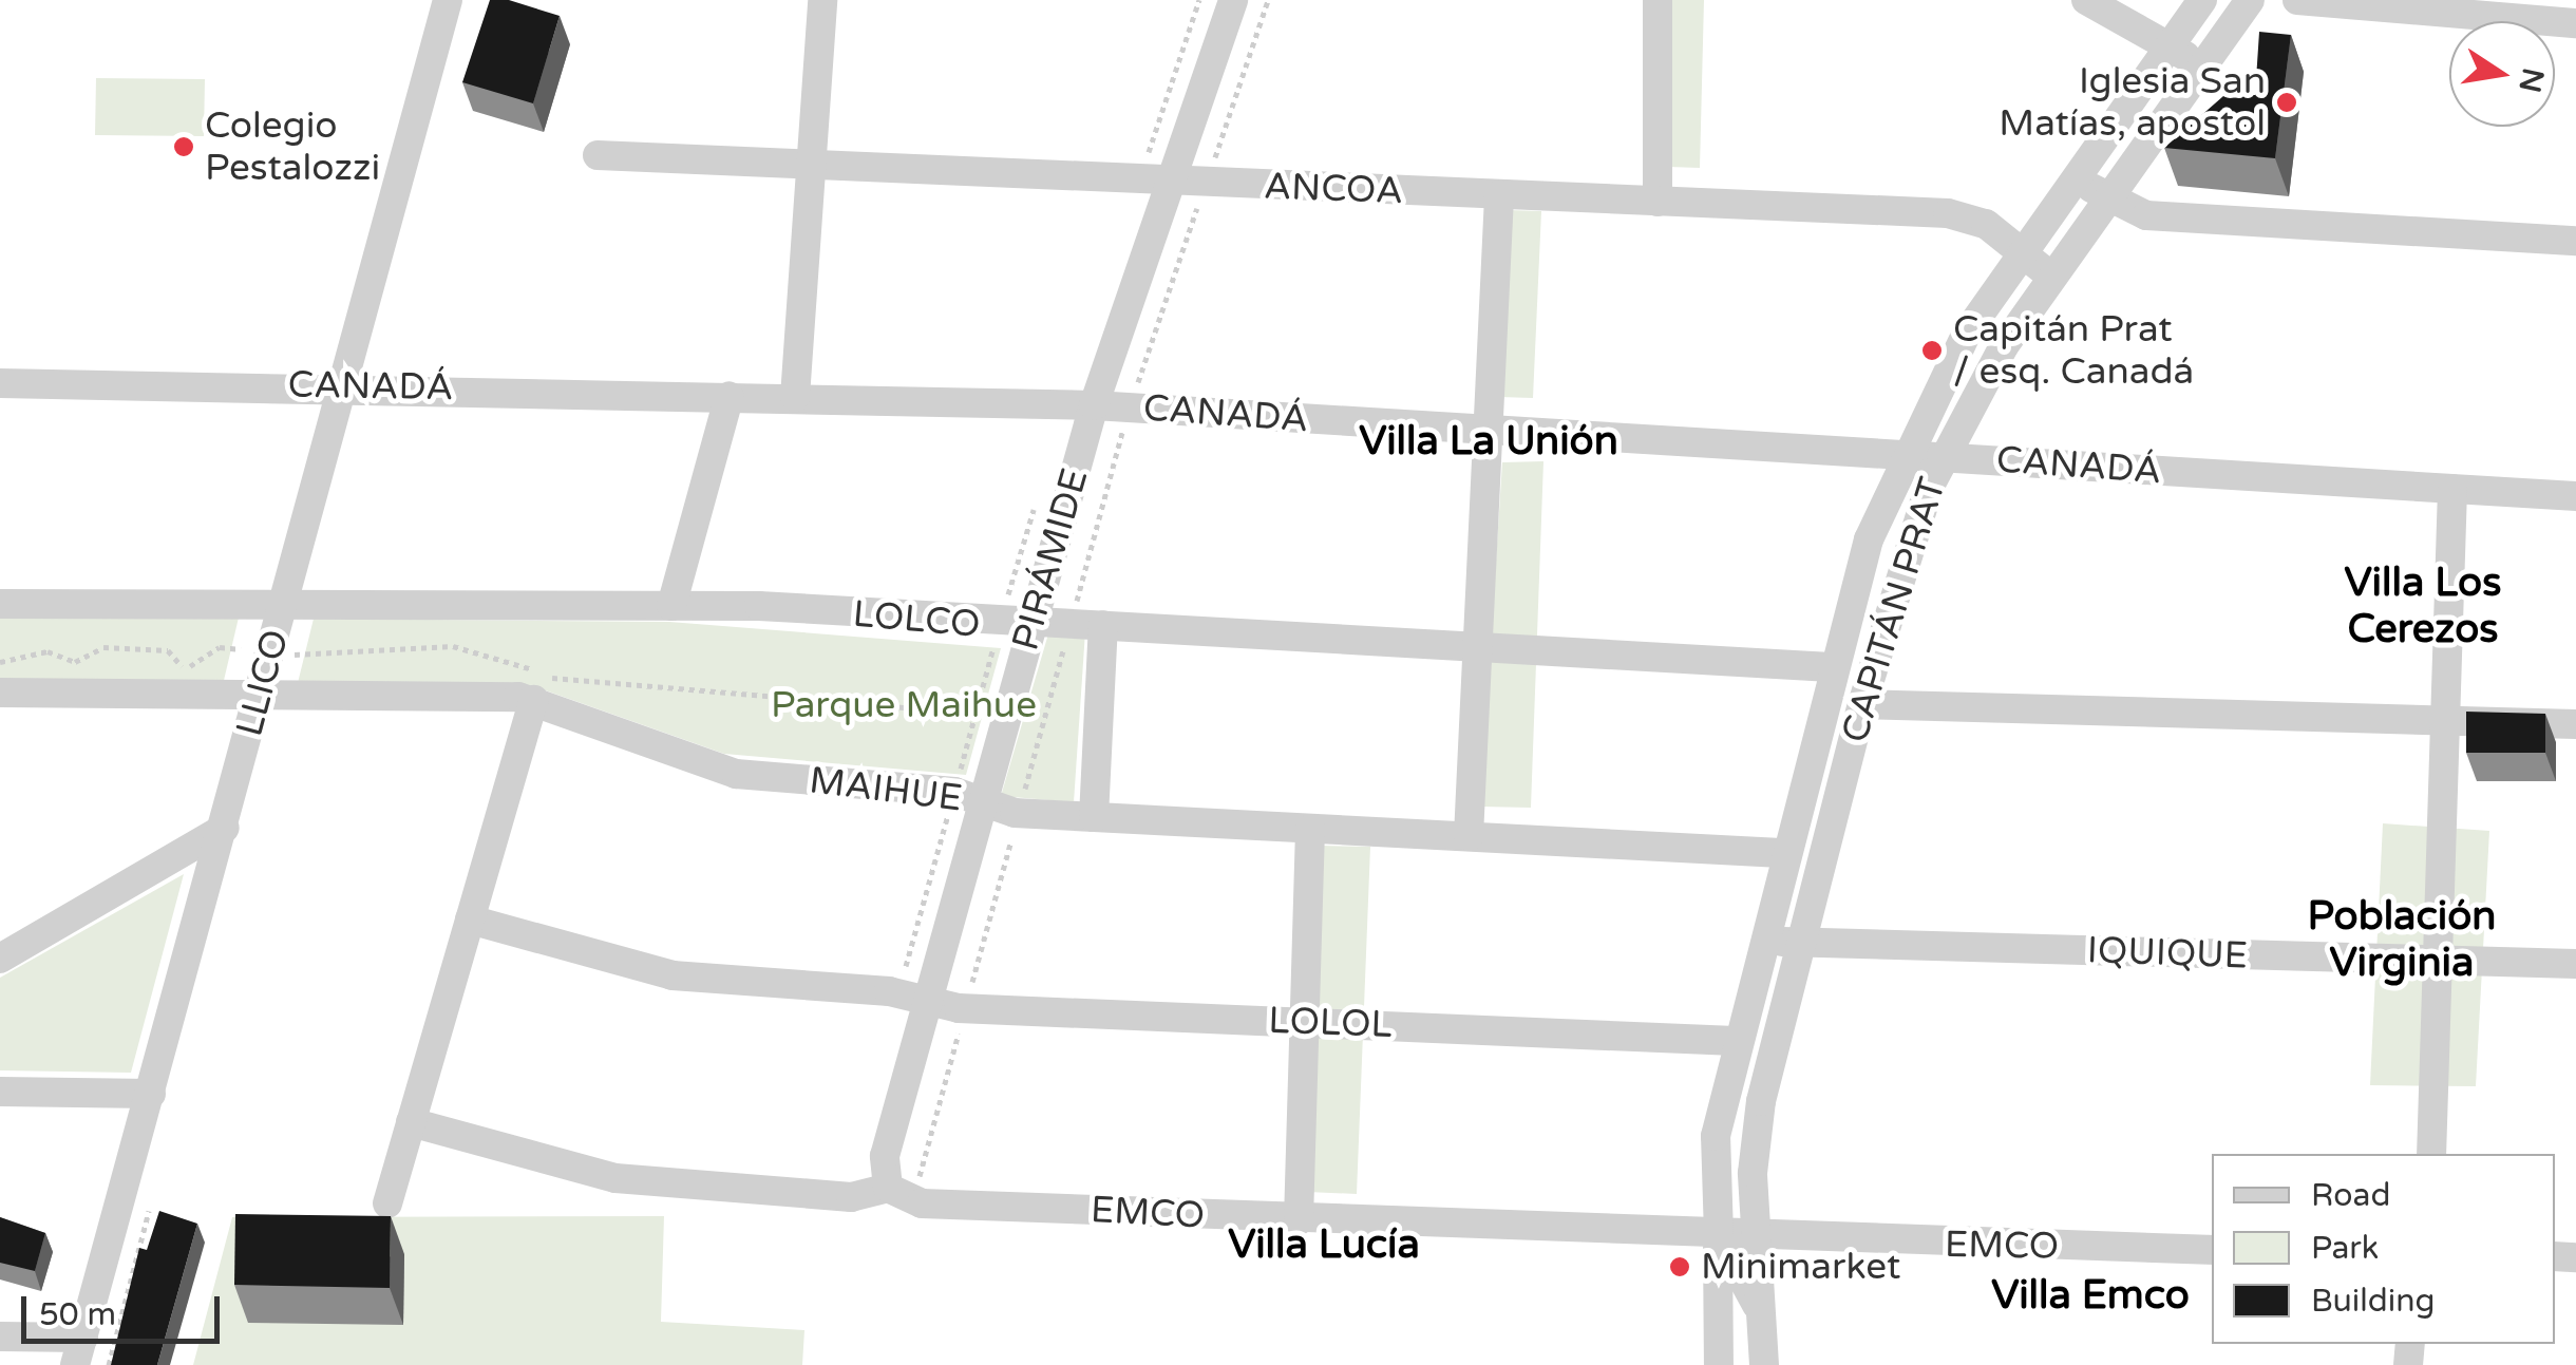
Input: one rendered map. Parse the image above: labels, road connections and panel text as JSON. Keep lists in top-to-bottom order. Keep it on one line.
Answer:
{"streets":{"street":["ANCOA","CANADÁ","PIRÁMIDE","CAPITÁN PRAT","LOLCO","LLICO","MAIHUE","IQUIQUE","LOLOL","EMCO"]},"crossings":[["ANCOA","PIRÁMIDE"],["ANCOA","CAPITÁN PRAT"],["CANADÁ","PIRÁMIDE"],["CANADÁ","CAPITÁN PRAT"],["CANADÁ","LLICO"],["PIRÁMIDE","LOLCO"],["PIRÁMIDE","MAIHUE"],["PIRÁMIDE","LOLOL"],["PIRÁMIDE","EMCO"],["CAPITÁN PRAT","LOLCO"],["CAPITÁN PRAT","MAIHUE"],["CAPITÁN PRAT","IQUIQUE"],["CAPITÁN PRAT","LOLOL"],["CAPITÁN PRAT","EMCO"],["LOLCO","LLICO"],["LLICO","MAIHUE"]],"districts":["Villa La Unión","Villa Los Cerezos","Población Virginia","Villa Lucía","Villa Emco"],"parks":["Parque Maihue"],"places":["Iglesia San Matías, apostol","Colegio Pestalozzi","Capitán Prat / esq. Canadá","Minimarket"],"legend":["Road","Park","Building"],"scale_bar":"50 m","north":"right"}
